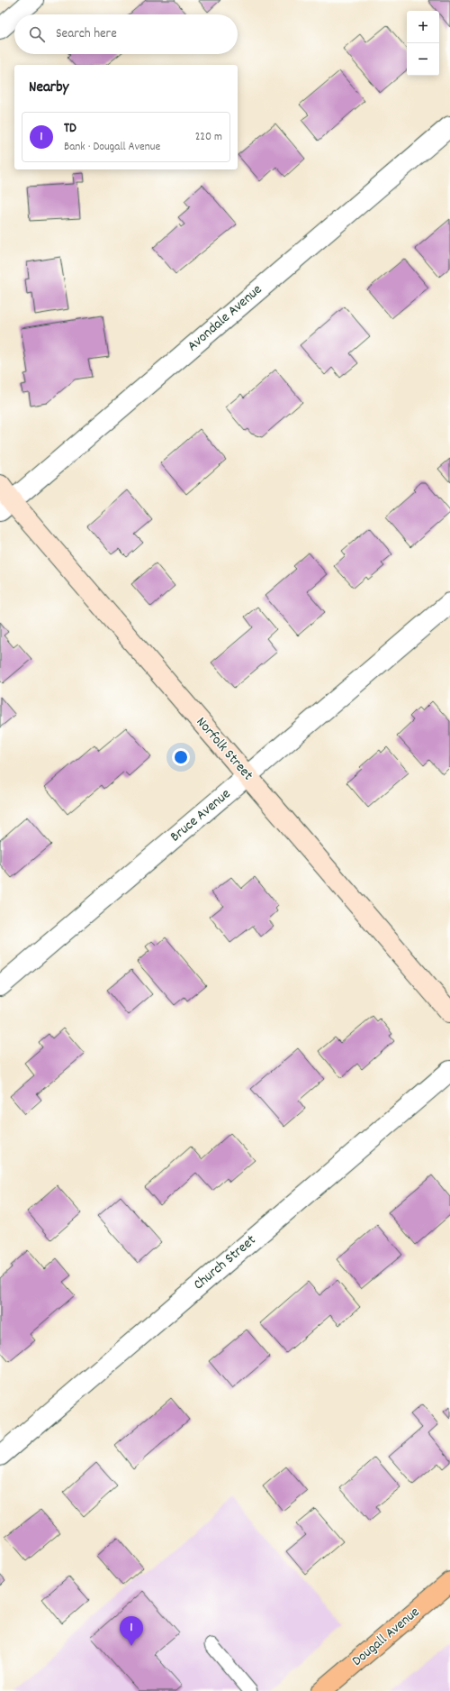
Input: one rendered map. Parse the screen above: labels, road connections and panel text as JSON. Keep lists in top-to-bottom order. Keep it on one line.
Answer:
{"streets":{"main road":["Dougall Avenue"],"street":["Avondale Avenue","Norfolk Street","Bruce Avenue","Church Street"]},"crossings":[["Avondale Avenue","Norfolk Street"],["Norfolk Street","Bruce Avenue"]],"page":{"map_buttons":["+","−"],"search":"Search here","heading":"Nearby","list":[{"mark":"1","name":"TD","note":"Bank · Dougall Avenue","value":"220 m"}],"pins":"1"}}
